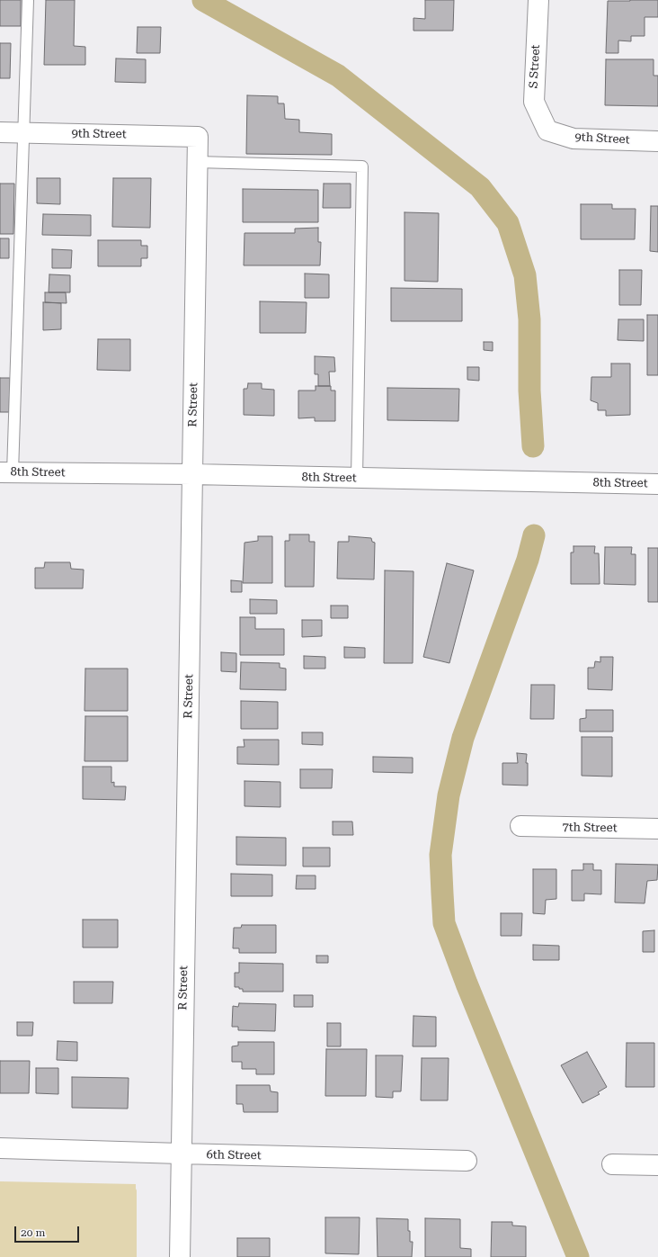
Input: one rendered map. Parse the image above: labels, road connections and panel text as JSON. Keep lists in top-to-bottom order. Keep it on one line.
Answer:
{"streets":{"street":["S Street","9th Street","R Street","8th Street","7th Street","6th Street"]},"crossings":[["S Street","9th Street"],["9th Street","R Street"],["R Street","8th Street"],["R Street","6th Street"]],"scale_bar":"20 m"}
